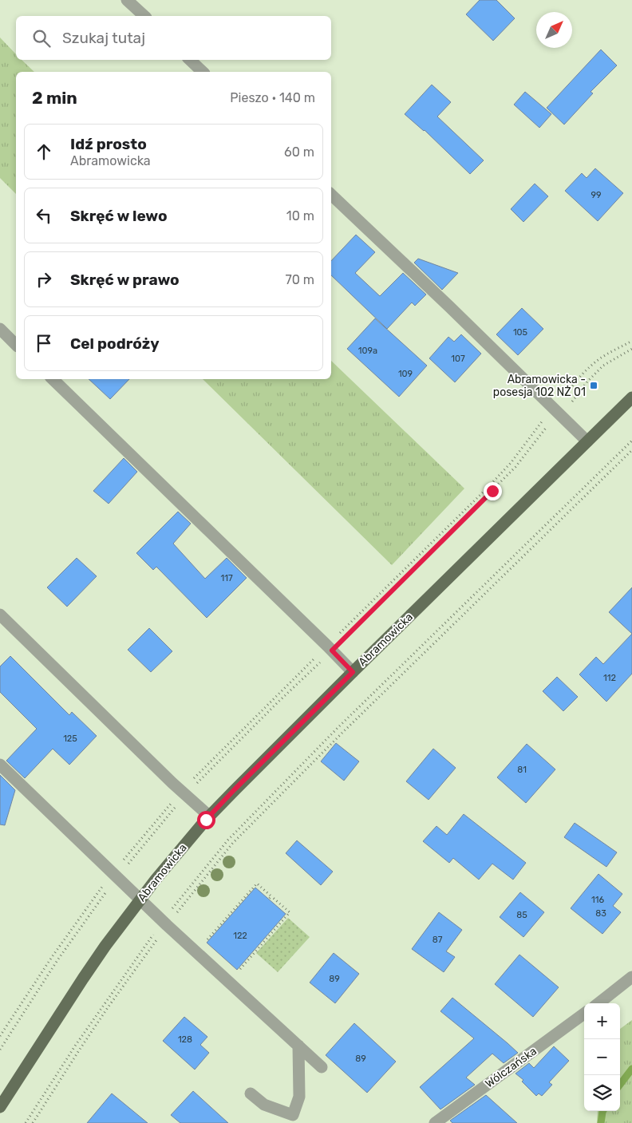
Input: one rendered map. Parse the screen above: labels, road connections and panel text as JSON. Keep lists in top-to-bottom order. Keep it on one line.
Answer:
{"streets":{"main road":["Abramowicka"],"street":["Wólczańska"]},"places":{"transit":["Abramowicka - posesja 102 NŻ 01"]},"house_numbers":["99","105","109a","107","109","117","112","125","81","116","83","85","122","87","89","128","89"],"north":"top right","page":{"search":"Szukaj tutaj","heading":["2 min","Pieszo · 140 m"],"list":[["Idź prosto","Abramowicka","60 m"],["Skręć w lewo","10 m"],["Skręć w prawo","70 m"],"Cel podróży"],"map_buttons":["+","−"]}}
